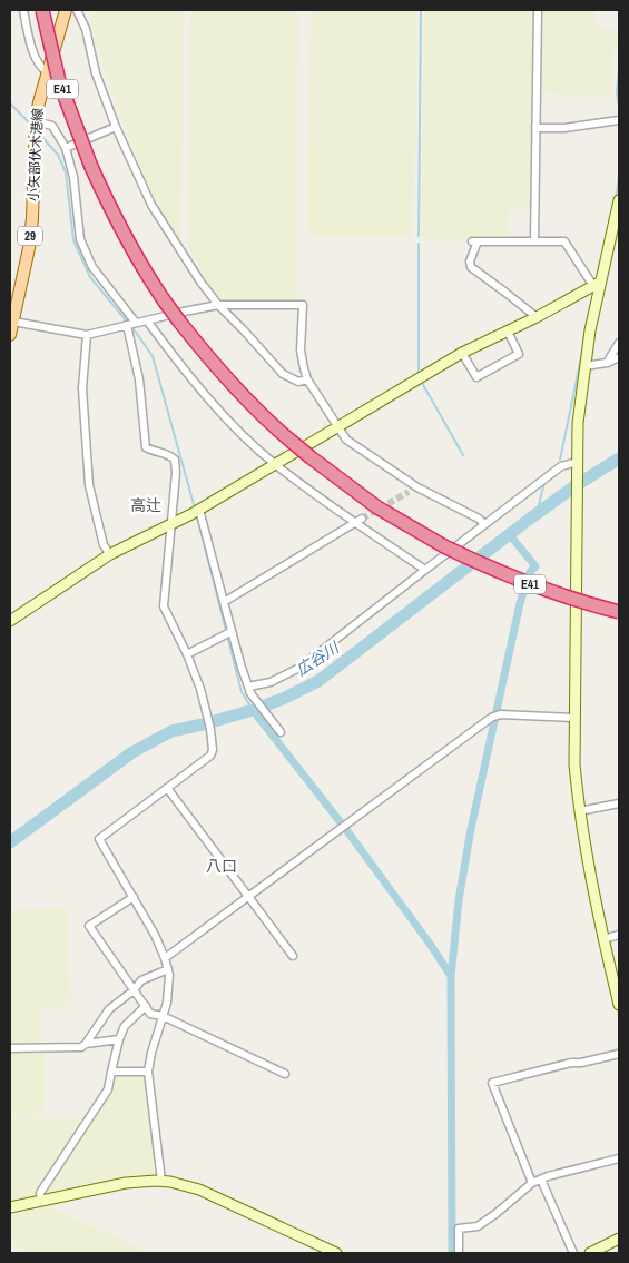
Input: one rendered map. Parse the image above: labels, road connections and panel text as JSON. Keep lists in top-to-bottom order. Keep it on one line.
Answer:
{"streets":{"highway":["E41"],"main road":["小矢部伏木港線","29"]},"districts":["高辻","八口"],"water":["広谷川"]}
